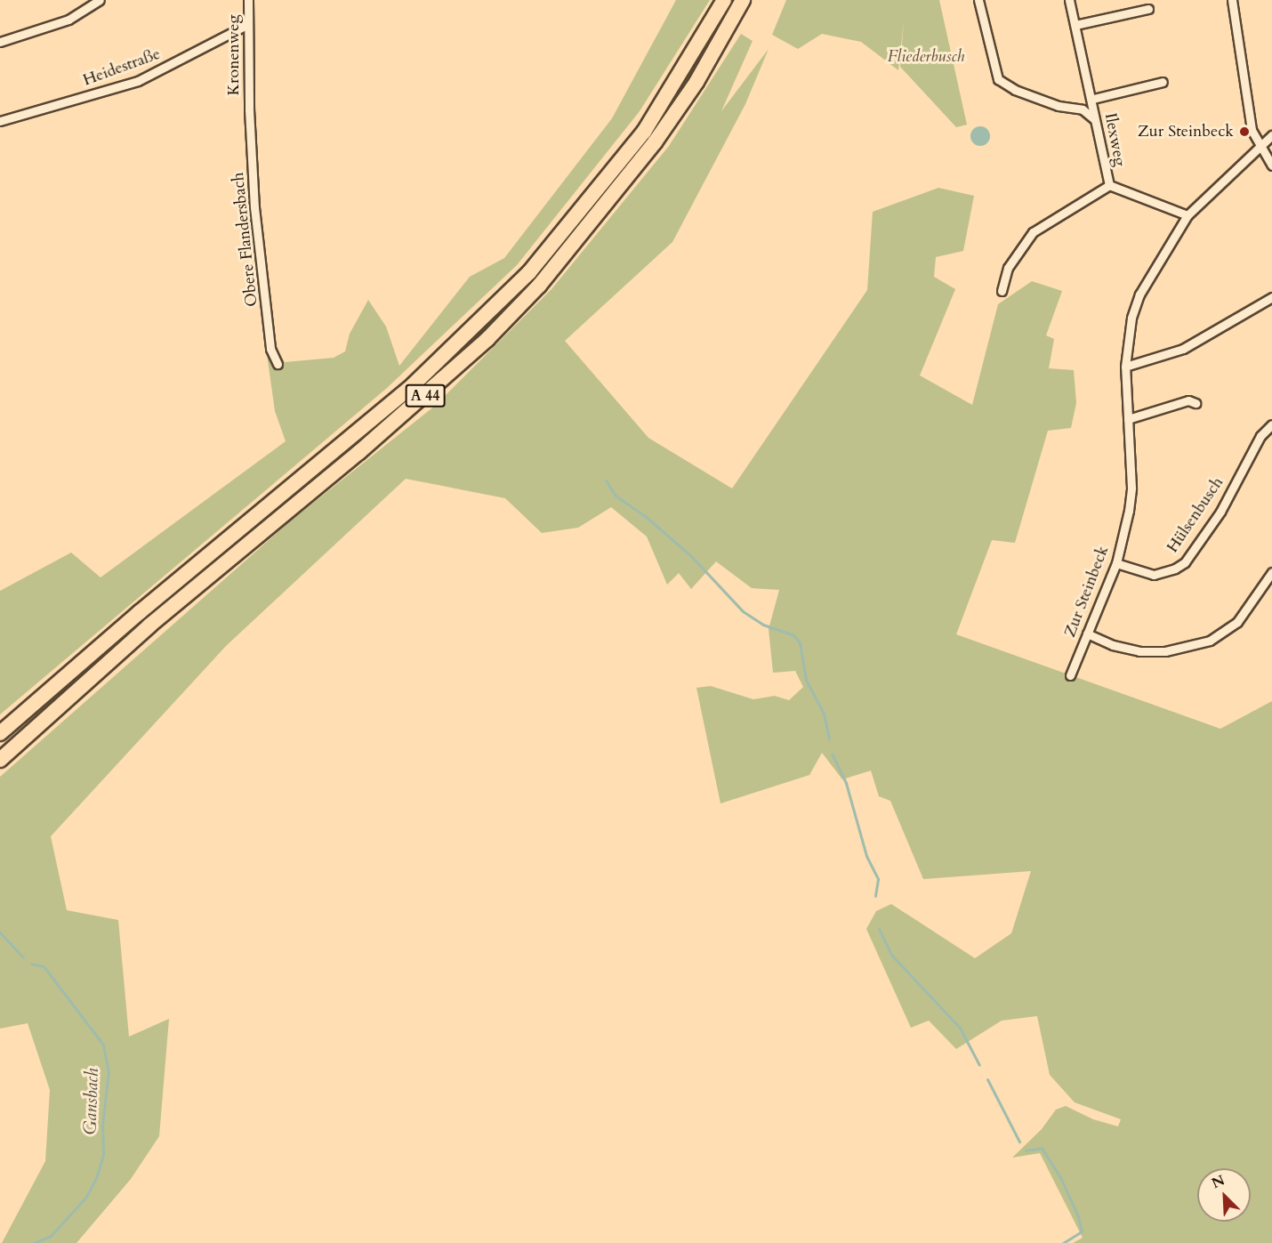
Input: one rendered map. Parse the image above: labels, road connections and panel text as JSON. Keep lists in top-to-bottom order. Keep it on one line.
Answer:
{"streets":{"highway":["A 44"],"street":["Kronenweg","Heidestraße","Ilexweg","Obere Flandersbach","Hülsenbusch","Zur Steinbeck"]},"crossings":[["Kronenweg","Heidestraße"],["Kronenweg","Obere Flandersbach"],["Hülsenbusch","Zur Steinbeck"]],"water":["Gansbach"],"parks":["Fliederbusch"],"places":["Zur Steinbeck"],"north":"top left"}
